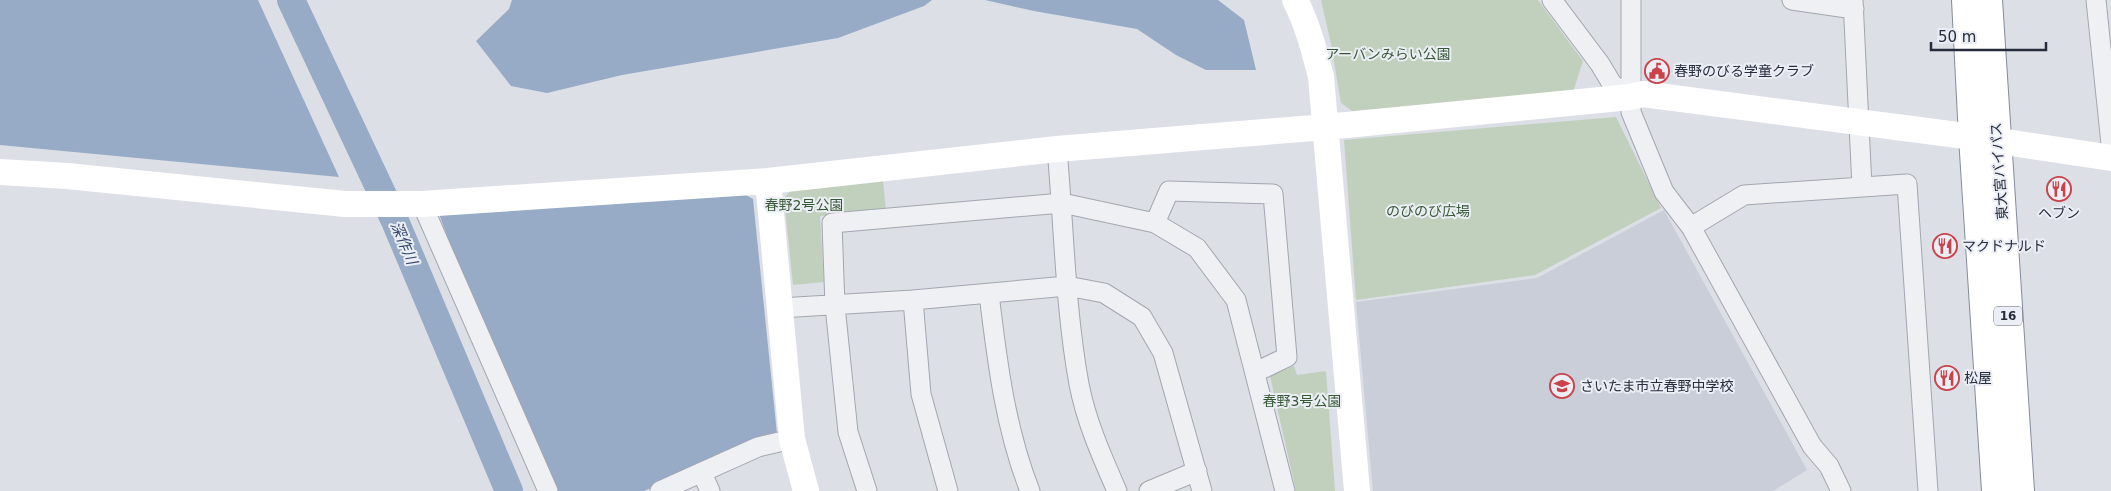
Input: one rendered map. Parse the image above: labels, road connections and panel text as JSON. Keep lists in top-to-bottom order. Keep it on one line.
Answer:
{"streets":{"highway":["東大宮バイパス","16"]},"water":["深作川"],"parks":["アーバンみらい公園","春野2号公園","のびのび広場","春野3号公園"],"places":{"public building":["春野のびる学童クラブ"],"restaurant":["ヘブン","マクドナルド","松屋"],"school or university":["さいたま市立春野中学校"]},"scale_bar":"50 m"}
